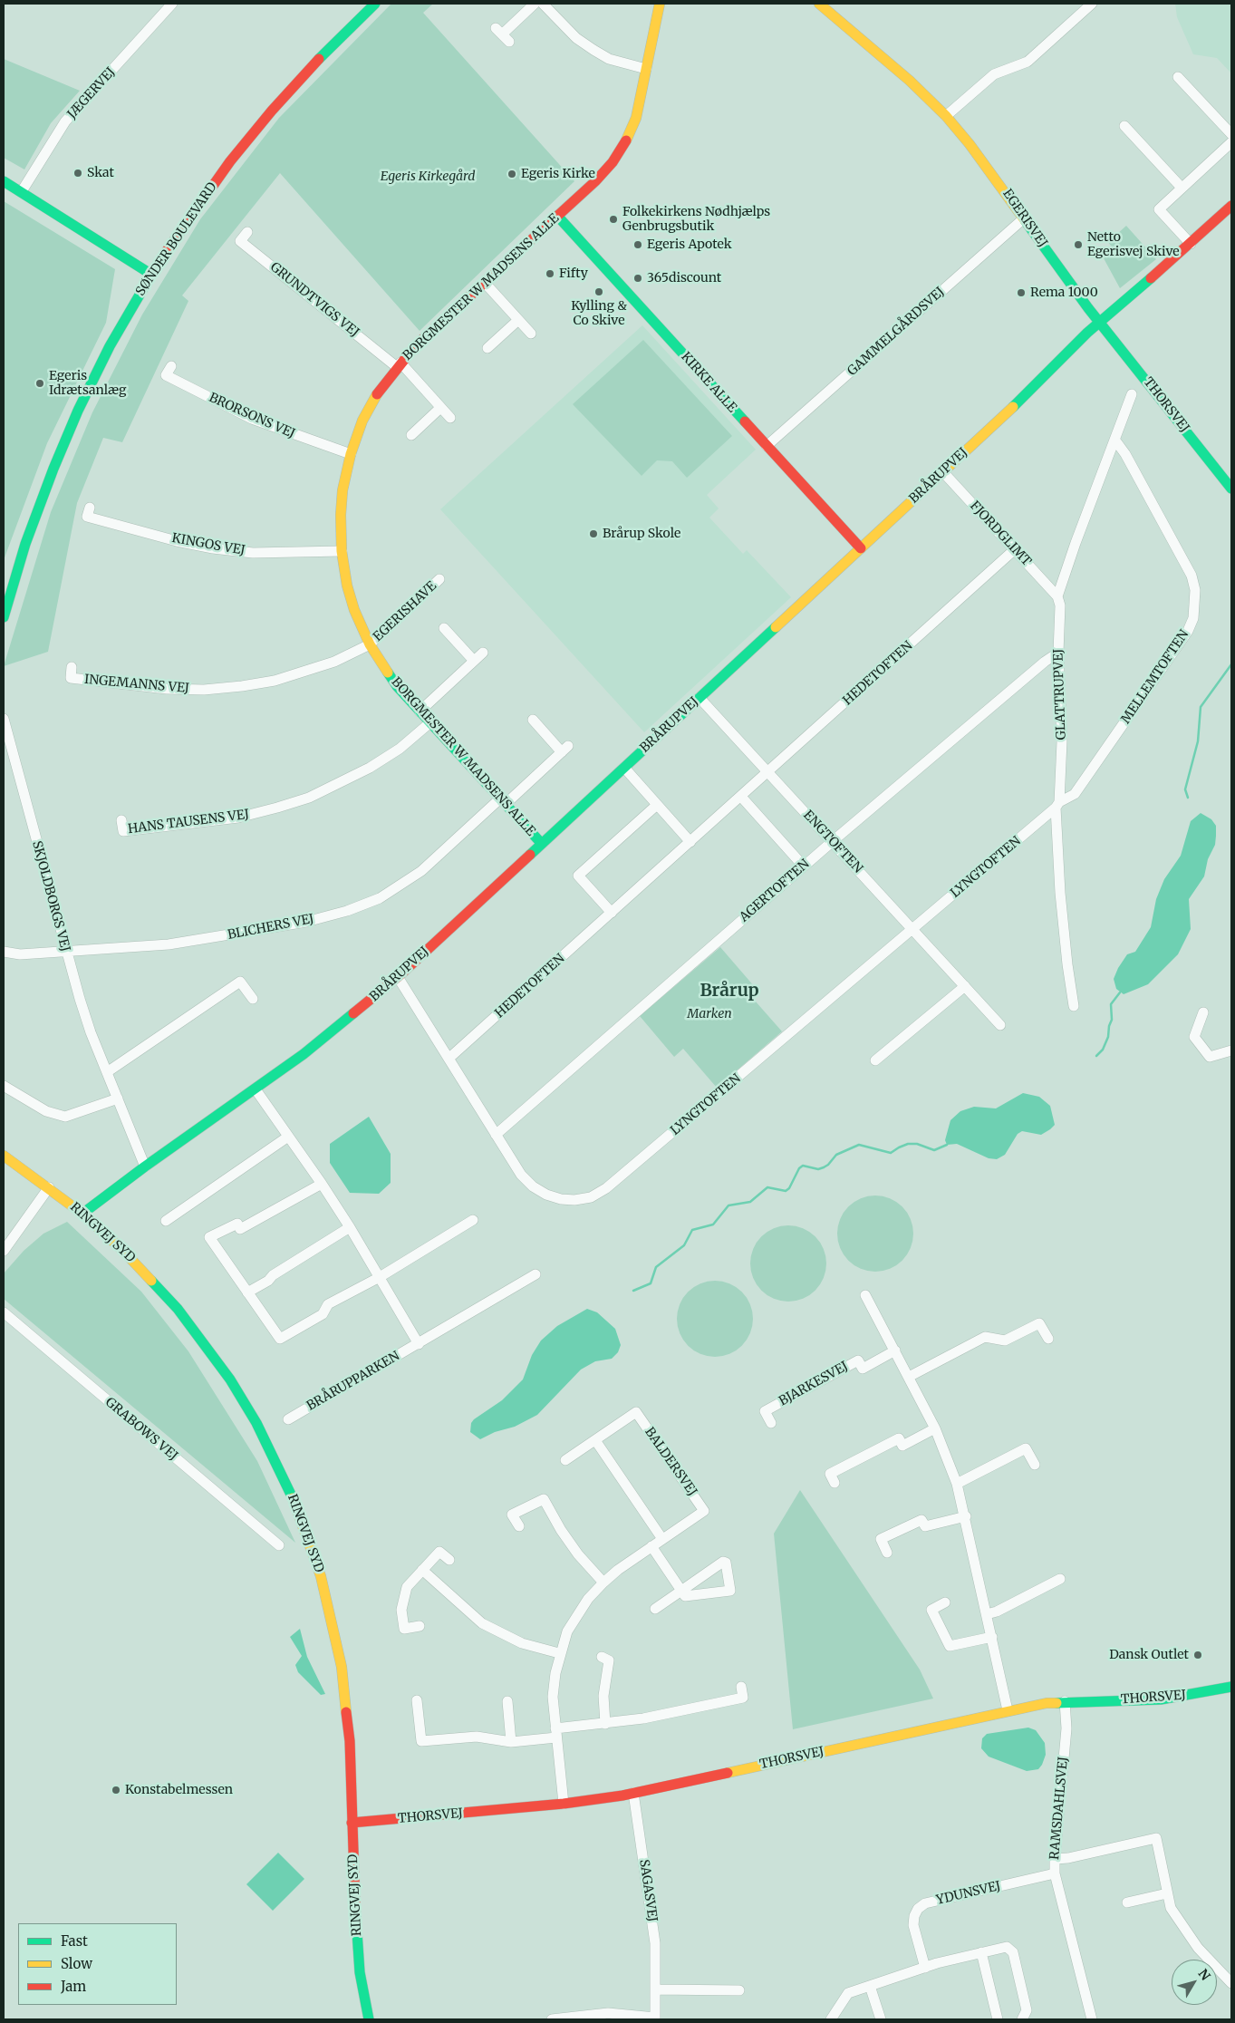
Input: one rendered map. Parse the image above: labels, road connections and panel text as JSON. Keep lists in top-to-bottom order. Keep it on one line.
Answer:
{"streets":{"street":["JÆGERVEJ","EGERISVEJ","SØNDER BOULEVARD","BORGMESTER W MADSENS ALLE","GRUNDTVIGS VEJ","GAMMELGÅRDSVEJ","KIRKE ALLE","THORSVEJ","BRORSONS VEJ","BRÅRUPVEJ","FJORDGLIMT","KINGOS VEJ","EGERISHAVE","HEDETOFTEN","MELLEMTOFTEN","INGEMANNS VEJ","GLATTRUPVEJ","HANS TAUSENS VEJ","ENGTOFTEN","LYNGTOFTEN","AGERTOFTEN","SKJOLDBORGS VEJ","BLICHERS VEJ","RINGVEJ SYD","BRÅRUPPARKEN","BJARKESVEJ","GRABOWS VEJ","BALDERSVEJ","RAMSDAHLSVEJ","SAGASVEJ","YDUNSVEJ"]},"crossings":[["EGERISVEJ","GAMMELGÅRDSVEJ"],["EGERISVEJ","THORSVEJ"],["EGERISVEJ","BRÅRUPVEJ"],["BORGMESTER W MADSENS ALLE","GRUNDTVIGS VEJ"],["BORGMESTER W MADSENS ALLE","KIRKE ALLE"],["BORGMESTER W MADSENS ALLE","BRORSONS VEJ"],["BORGMESTER W MADSENS ALLE","BRÅRUPVEJ"],["BORGMESTER W MADSENS ALLE","KINGOS VEJ"],["BORGMESTER W MADSENS ALLE","EGERISHAVE"],["BORGMESTER W MADSENS ALLE","INGEMANNS VEJ"],["BORGMESTER W MADSENS ALLE","HANS TAUSENS VEJ"],["BORGMESTER W MADSENS ALLE","BLICHERS VEJ"],["GAMMELGÅRDSVEJ","KIRKE ALLE"],["KIRKE ALLE","BRÅRUPVEJ"],["THORSVEJ","BRÅRUPVEJ"],["THORSVEJ","RINGVEJ SYD"],["THORSVEJ","BALDERSVEJ"],["THORSVEJ","RAMSDAHLSVEJ"],["THORSVEJ","SAGASVEJ"],["BRÅRUPVEJ","FJORDGLIMT"],["BRÅRUPVEJ","ENGTOFTEN"],["BRÅRUPVEJ","LYNGTOFTEN"],["BRÅRUPVEJ","SKJOLDBORGS VEJ"],["BRÅRUPVEJ","RINGVEJ SYD"],["FJORDGLIMT","HEDETOFTEN"],["FJORDGLIMT","GLATTRUPVEJ"],["EGERISHAVE","INGEMANNS VEJ"],["HEDETOFTEN","ENGTOFTEN"],["HEDETOFTEN","LYNGTOFTEN"],["MELLEMTOFTEN","GLATTRUPVEJ"],["MELLEMTOFTEN","LYNGTOFTEN"],["GLATTRUPVEJ","LYNGTOFTEN"],["GLATTRUPVEJ","AGERTOFTEN"],["ENGTOFTEN","LYNGTOFTEN"],["ENGTOFTEN","AGERTOFTEN"],["LYNGTOFTEN","AGERTOFTEN"],["SKJOLDBORGS VEJ","BLICHERS VEJ"],["RAMSDAHLSVEJ","YDUNSVEJ"]],"districts":["Brårup"],"parks":["Egeris Kirkegård","Marken"],"places":["Skat","Egeris Kirke","Folkekirkens Nødhjælps Genbrugsbutik","Egeris Apotek","Netto Egerisvej Skive","Fifty","365discount","Kylling & Co Skive","Rema 1000","Egeris Idrætsanlæg","Brårup Skole","Dansk Outlet","Konstabelmessen"],"legend":["Fast","Slow","Jam"],"north":"top right"}
